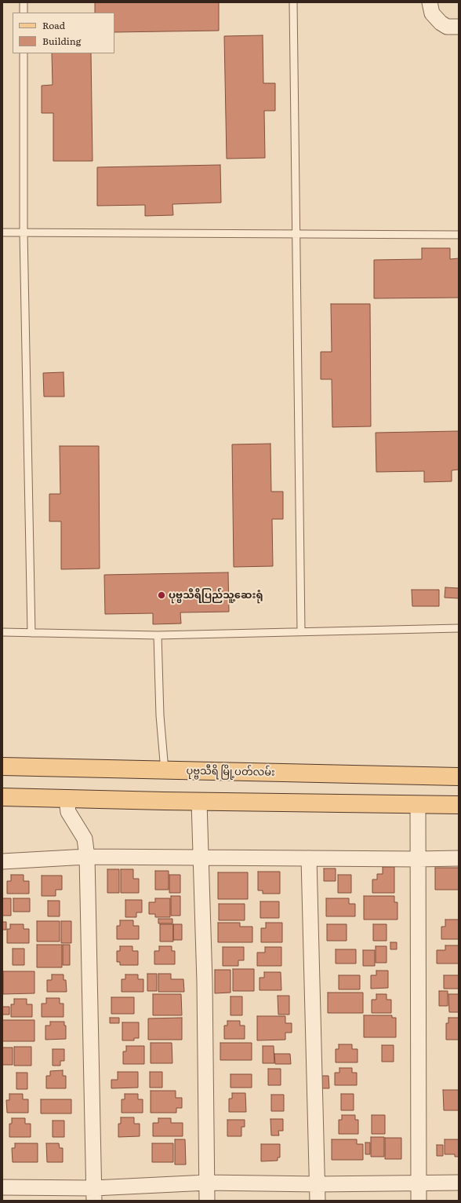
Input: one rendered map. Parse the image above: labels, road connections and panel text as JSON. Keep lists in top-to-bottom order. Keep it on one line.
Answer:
{"streets":{"main road":["ပုဗ္ဗသီရိ မြို့ပတ်လမ်း"]},"places":["ပုဗ္ဗသီရိပြည်သူ့ဆေးရုံ"],"legend":["Road","Building"]}
